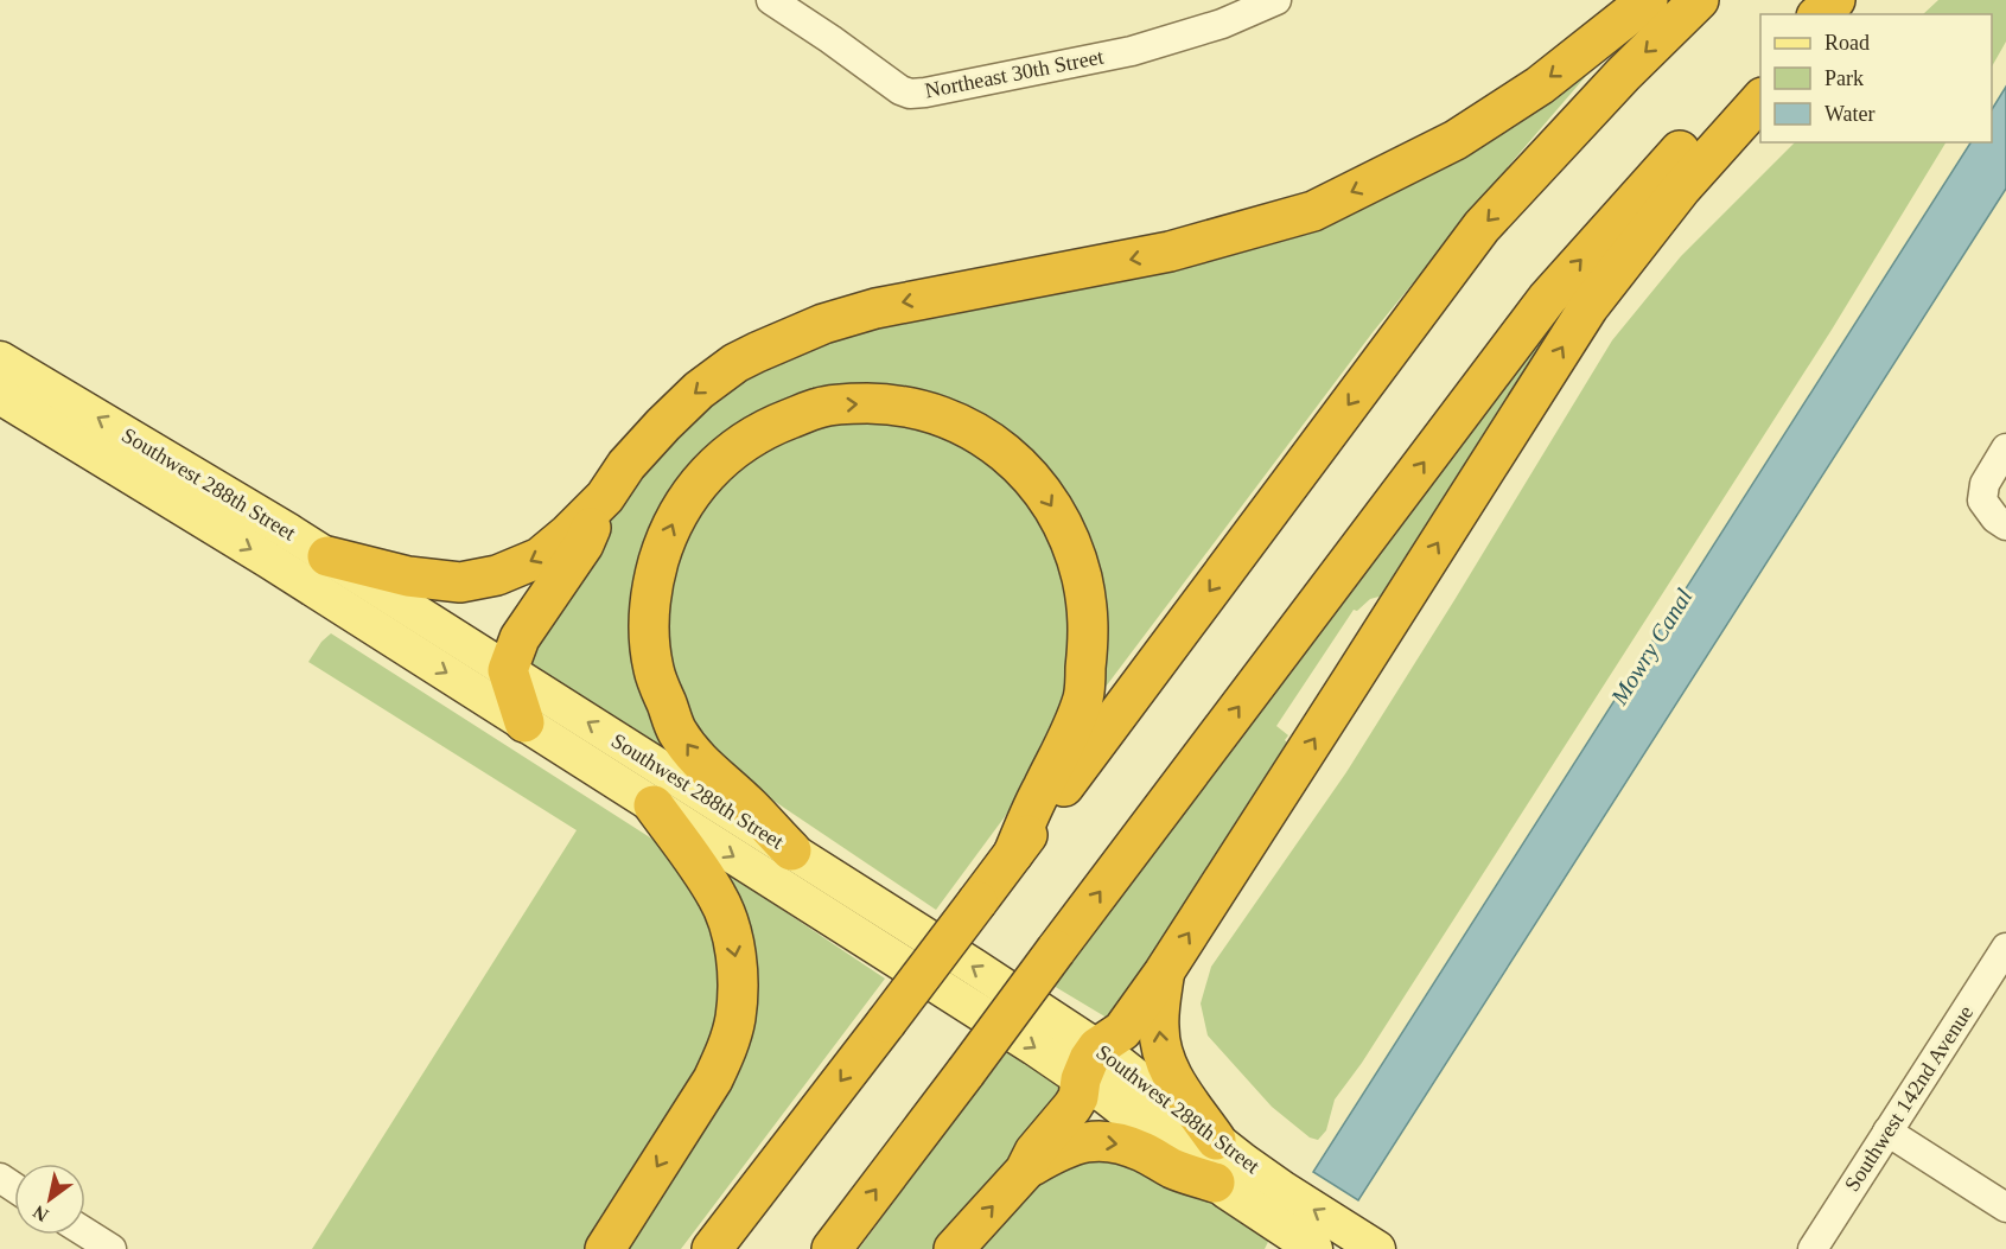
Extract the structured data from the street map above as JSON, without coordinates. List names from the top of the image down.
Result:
{
  "streets": {
    "main road": ["Southwest 288th Street"],
    "street": ["Northeast 30th Street", "Southwest 142nd Avenue"]
  },
  "water": ["Mowry Canal"],
  "legend": ["Road", "Park", "Water"],
  "north": "bottom left"
}
